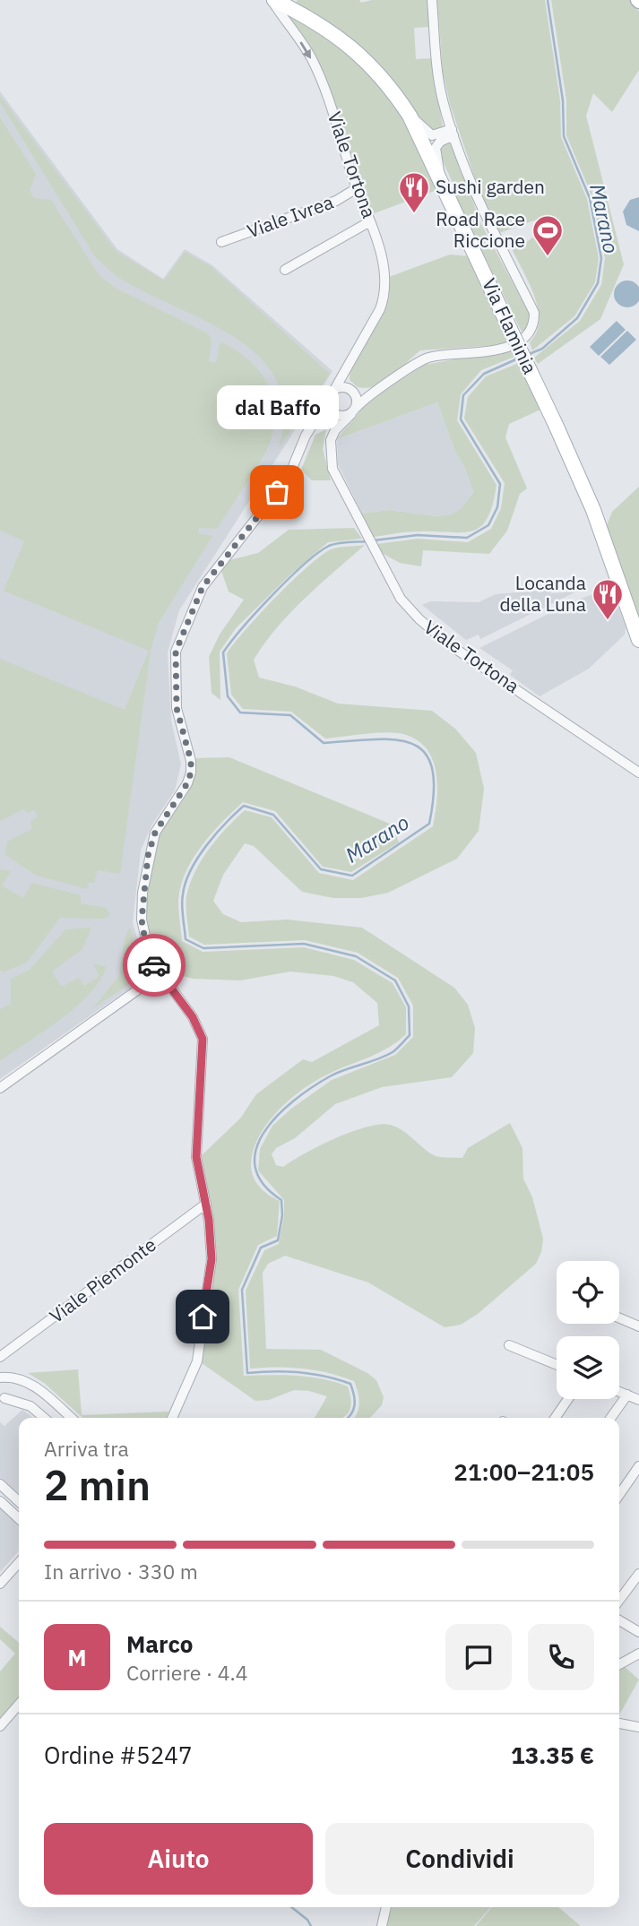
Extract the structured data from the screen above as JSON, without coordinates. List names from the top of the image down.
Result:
{
  "streets": {
    "main road": ["Via Flaminia"],
    "street": ["Viale Tortona", "Viale Ivrea", "Viale Piemonte"]
  },
  "crossings": [
    ["Viale Tortona", "Viale Ivrea"],
    ["Viale Tortona", "Via Flaminia"]
  ],
  "water": ["Marano"],
  "places": {
    "restaurant": ["Sushi garden", "Locanda della Luna"],
    "sports": ["Road Race Riccione"],
    "other": ["dal Baffo"]
  },
  "page": {
    "bubble": "dal Baffo",
    "heading": ["2 min", "Arriva tra", "21:00–21:05"],
    "panel": [
      "Marco",
      "Corriere · 4.4",
      "Ordine #5247",
      "13.35 €"
    ],
    "bar": "In arrivo · 330 m",
    "round": "M",
    "buttons": ["Aiuto", "Condividi"]
  }
}
